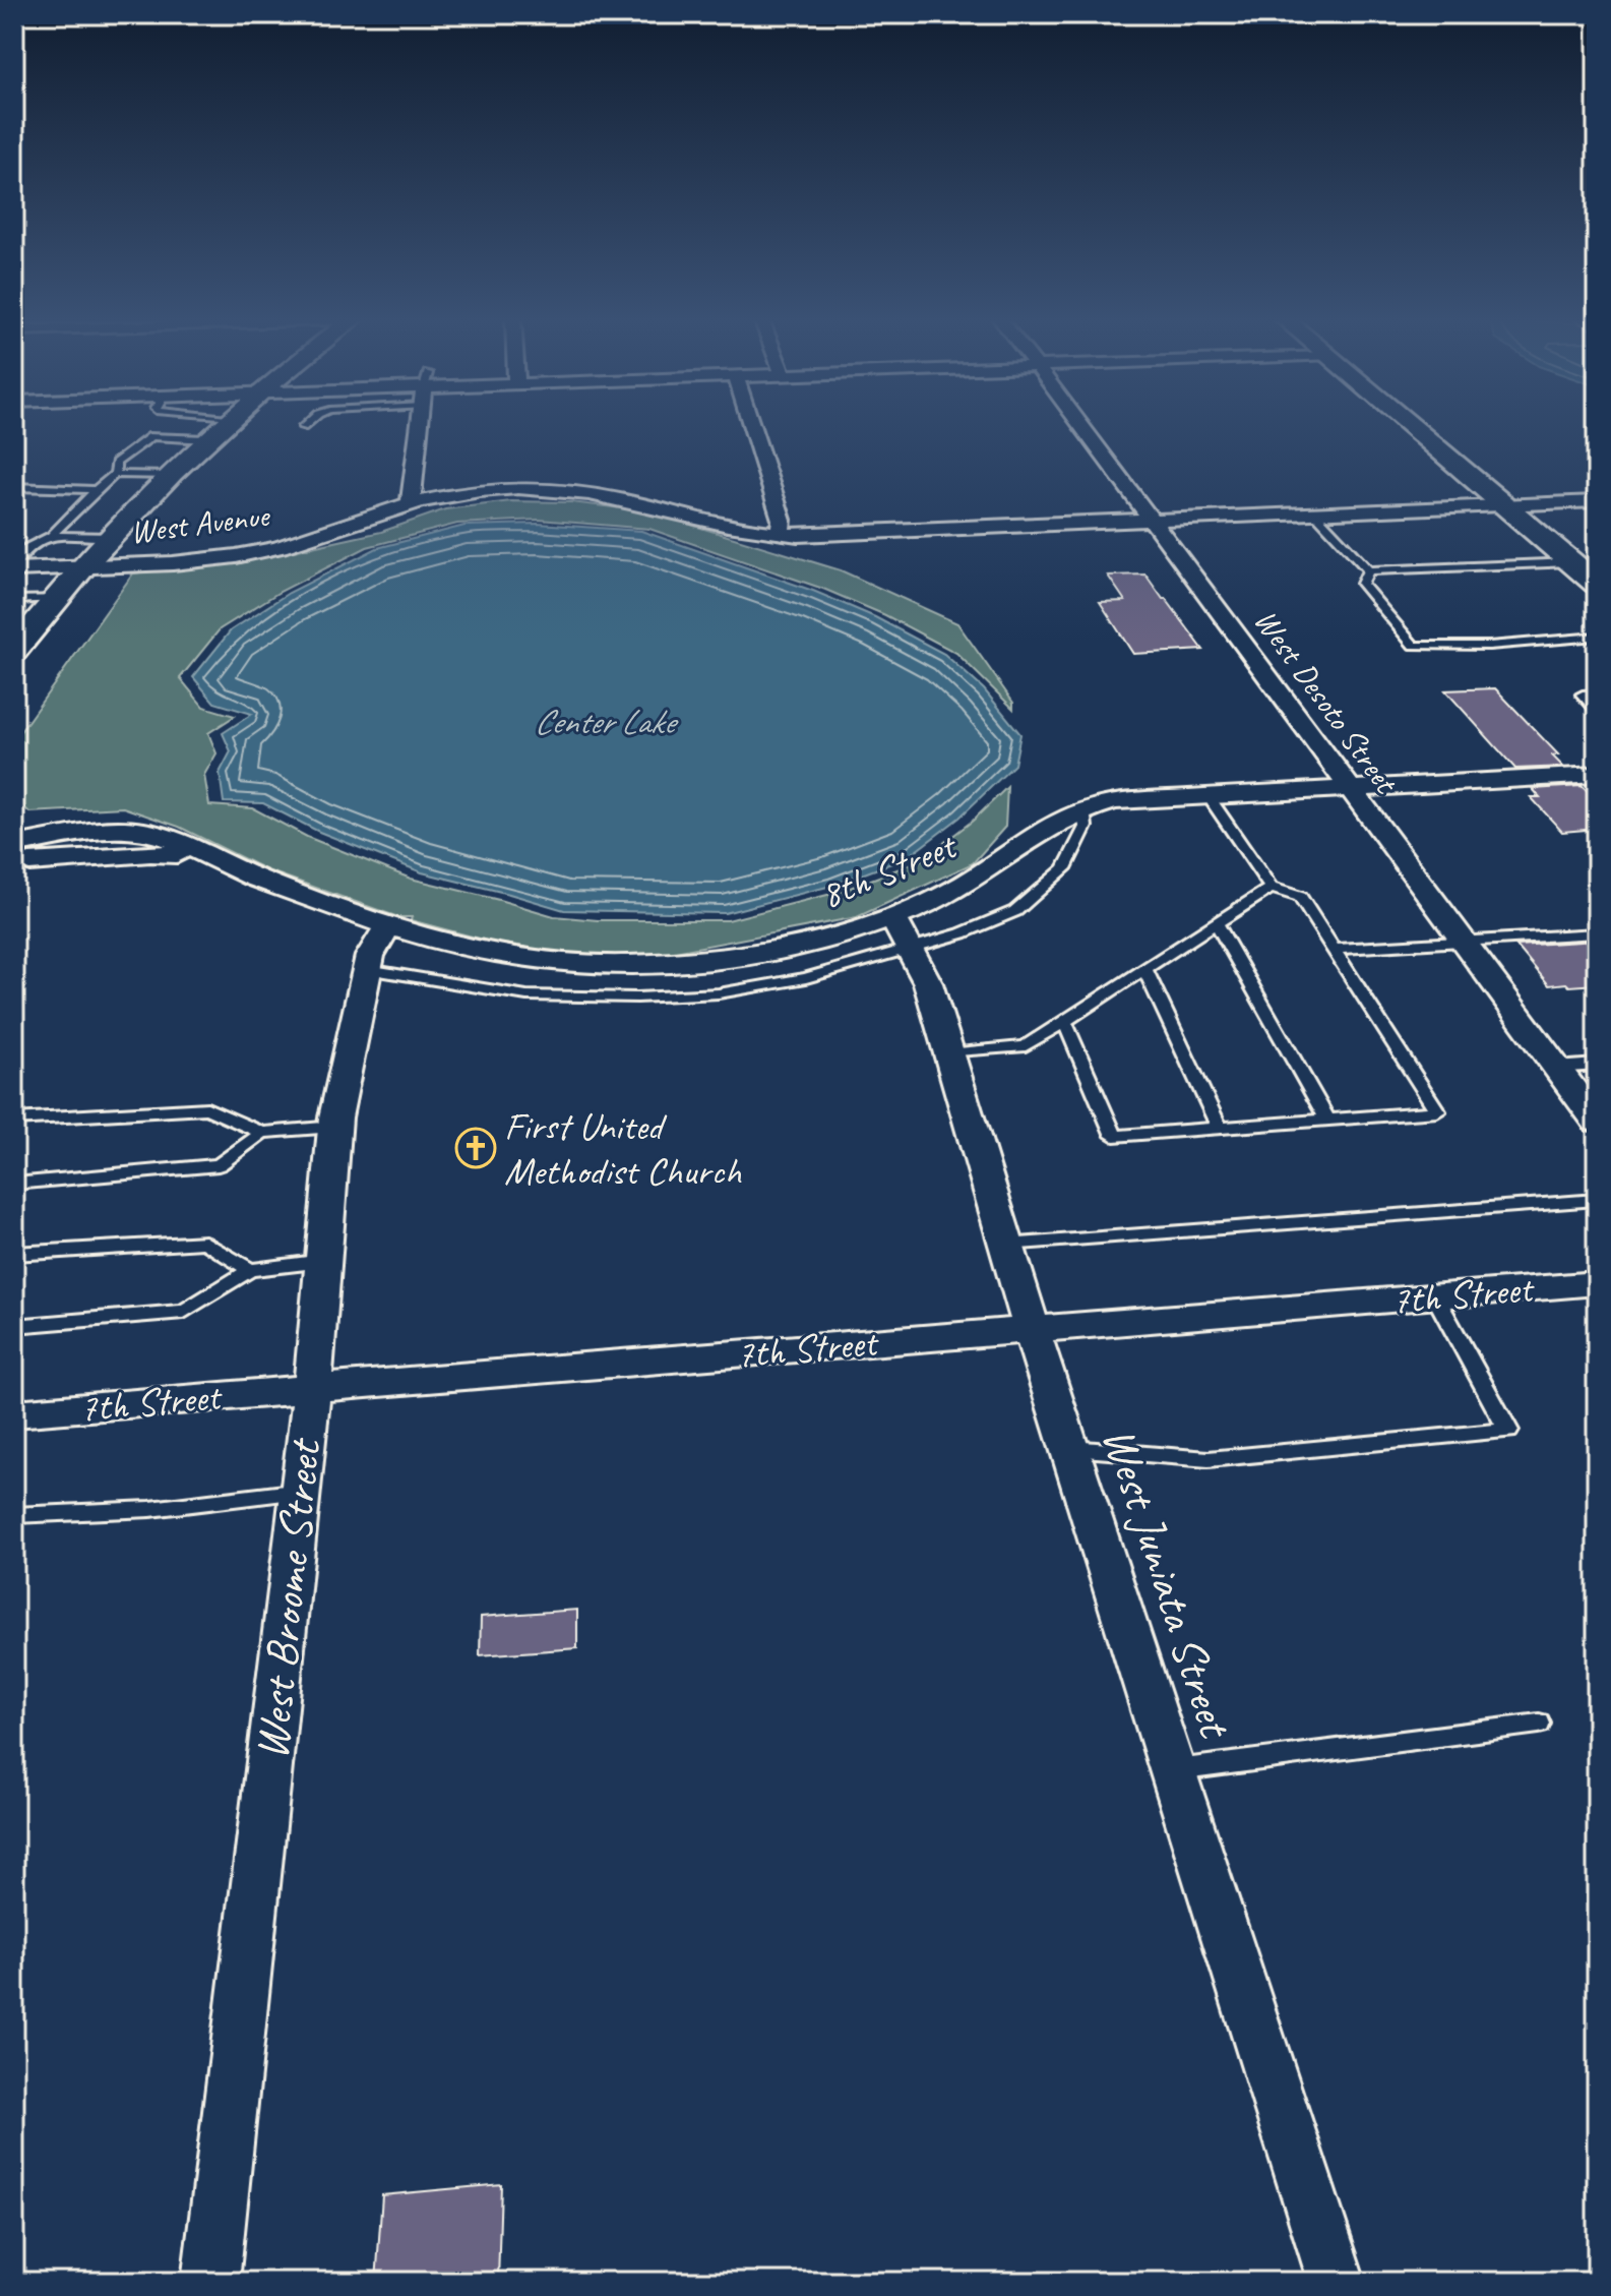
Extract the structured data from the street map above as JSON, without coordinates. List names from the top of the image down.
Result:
{
  "streets": {
    "street": [
      "West Avenue",
      "West Desoto Street",
      "8th Street",
      "7th Street",
      "West Juniata Street",
      "West Broome Street"
    ]
  },
  "crossings": [
    ["West Avenue", "West Desoto Street"],
    ["West Desoto Street", "8th Street"],
    ["8th Street", "West Juniata Street"],
    ["8th Street", "West Broome Street"],
    ["7th Street", "West Juniata Street"],
    ["7th Street", "West Broome Street"]
  ],
  "water": ["Center Lake"],
  "places": {
    "church": ["First United Methodist Church"]
  }
}
